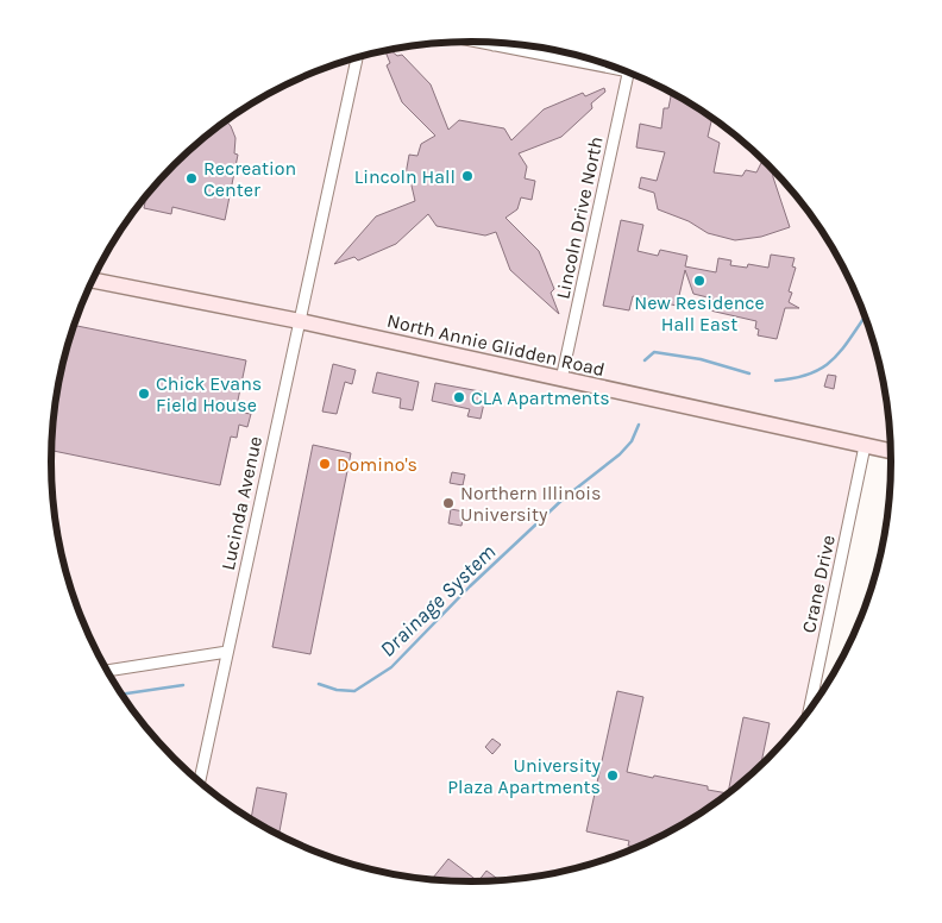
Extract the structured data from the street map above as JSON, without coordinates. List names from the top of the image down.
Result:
{
  "streets": {
    "main road": ["North Annie Glidden Road"],
    "street": ["Lincoln Drive North", "Lucinda Avenue", "Crane Drive"]
  },
  "crossings": [
    ["Lincoln Drive North", "North Annie Glidden Road"],
    ["North Annie Glidden Road", "Lucinda Avenue"],
    ["North Annie Glidden Road", "Crane Drive"]
  ],
  "water": ["Drainage System"],
  "places": [
    "Lincoln Hall",
    "Recreation Center",
    "New Residence Hall East",
    "Chick Evans Field House",
    "CLA Apartments",
    "Domino's",
    "Northern Illinois University",
    "University Plaza Apartments"
  ]
}
